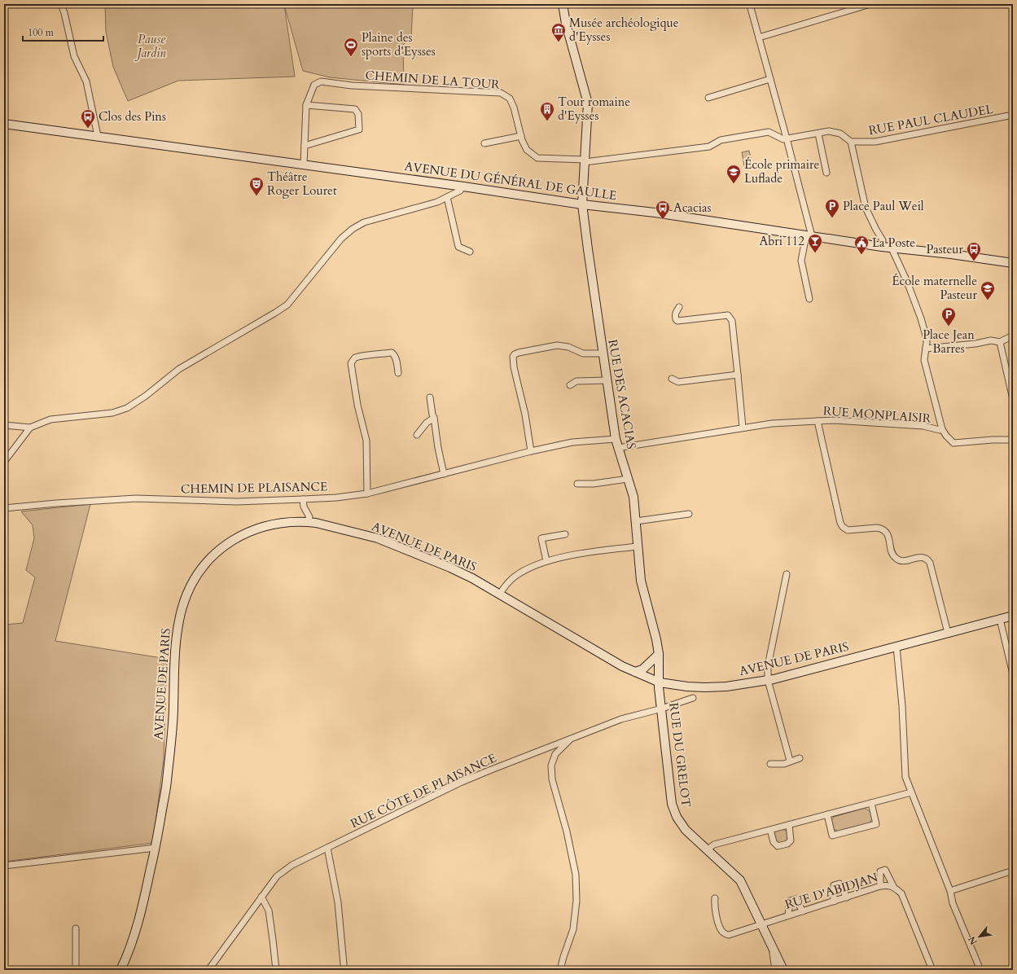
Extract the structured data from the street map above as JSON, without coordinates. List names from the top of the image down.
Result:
{
  "streets": {
    "main road": [
      "AVENUE DU GÉNÉRAL DE GAULLE",
      "RUE DES ACACIAS",
      "AVENUE DE PARIS",
      "RUE DU GRELOT"
    ],
    "street": [
      "CHEMIN DE LA TOUR",
      "RUE PAUL CLAUDEL",
      "RUE MONPLAISIR",
      "CHEMIN DE PLAISANCE",
      "RUE CÔTE DE PLAISANCE",
      "RUE D'ABIDJAN"
    ]
  },
  "crossings": [
    ["CHEMIN DE LA TOUR", "RUE DES ACACIAS"],
    ["AVENUE DU GÉNÉRAL DE GAULLE", "RUE DES ACACIAS"],
    ["RUE DES ACACIAS", "RUE MONPLAISIR"],
    ["RUE DES ACACIAS", "CHEMIN DE PLAISANCE"],
    ["RUE DES ACACIAS", "AVENUE DE PARIS"],
    ["RUE DES ACACIAS", "RUE DU GRELOT"],
    ["AVENUE DE PARIS", "RUE DU GRELOT"],
    ["RUE DU GRELOT", "RUE CÔTE DE PLAISANCE"],
    ["RUE DU GRELOT", "RUE D'ABIDJAN"]
  ],
  "parks": ["Pause Jardin"],
  "places": {
    "museum": ["Musée archéologique d'Eysses"],
    "sports": ["Plaine des sports d'Eysses"],
    "building": ["Tour romaine d'Eysses"],
    "bus stop": ["Clos des Pins", "Acacias", "Pasteur"],
    "school or university": ["École primaire Luflade", "École maternelle Pasteur"],
    "theatre": ["Théâtre Roger Louret"],
    "parking": ["Place Paul Weil", "Place Jean Barres"],
    "bar": ["Abri 112"],
    "public building": ["La Poste"]
  },
  "scale_bar": "100 m",
  "north": "bottom left"
}
